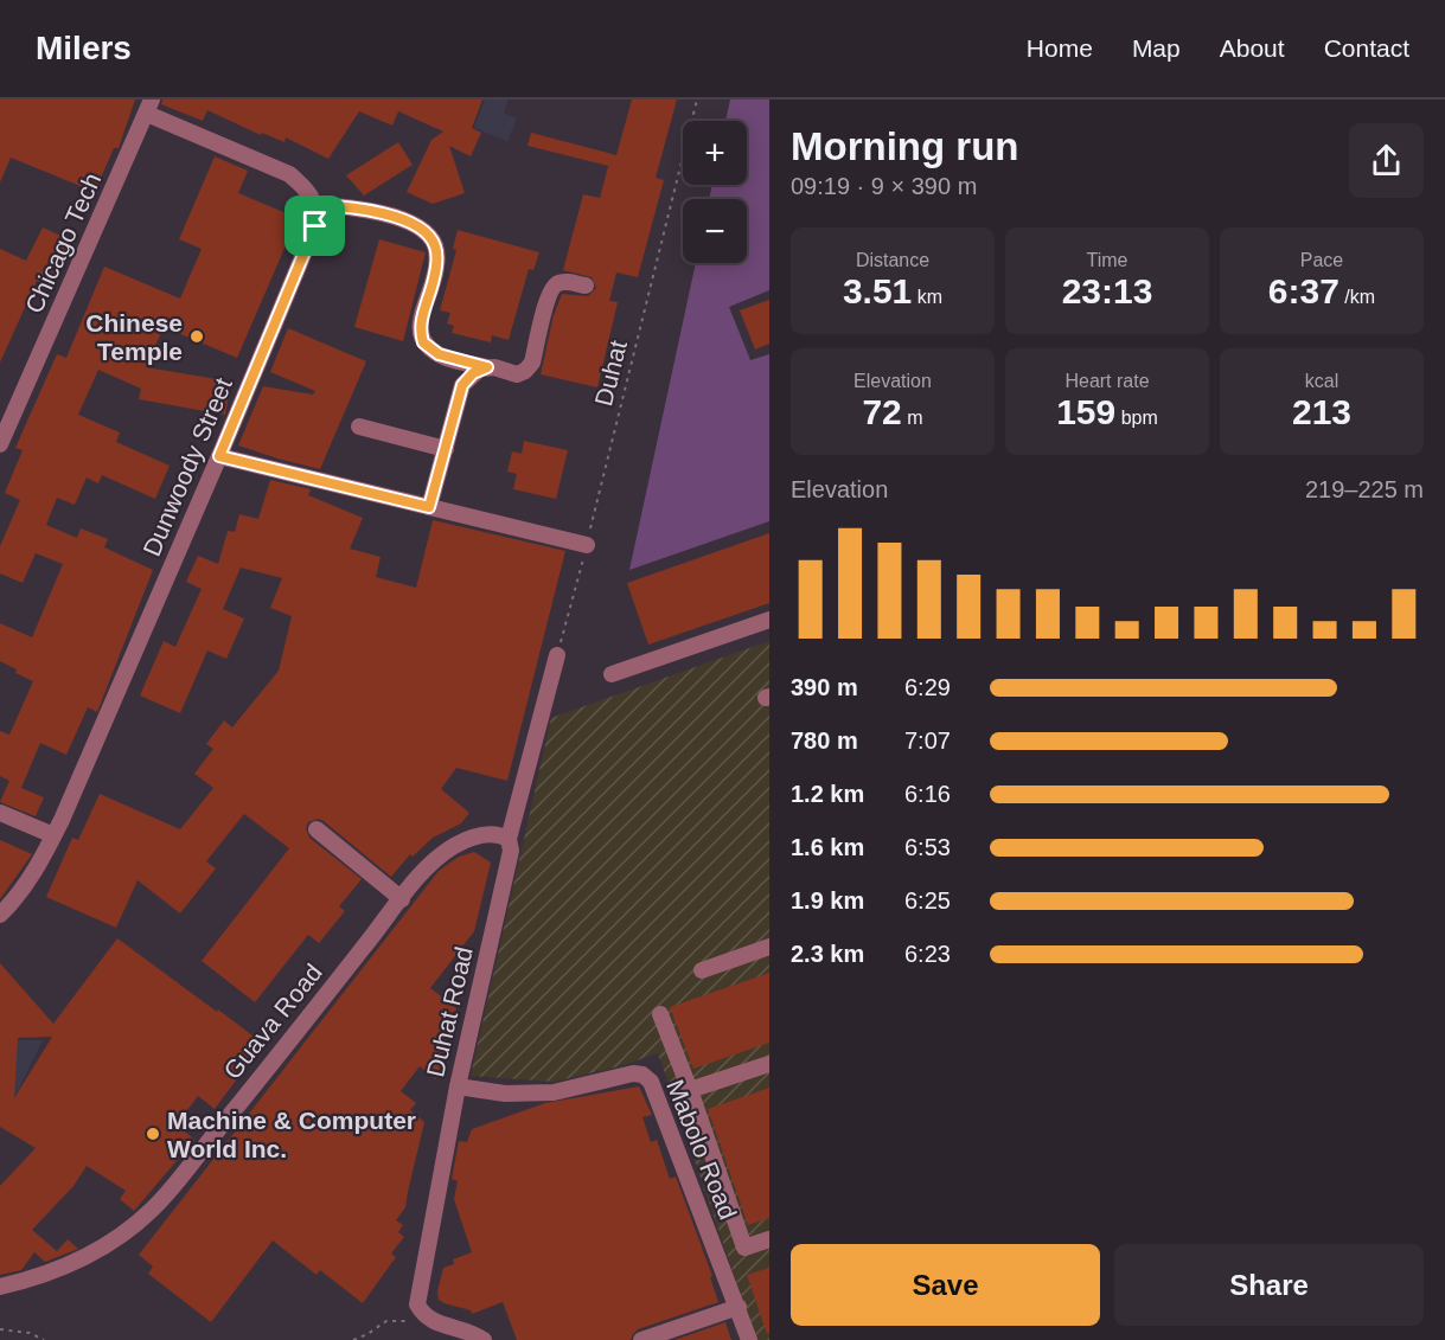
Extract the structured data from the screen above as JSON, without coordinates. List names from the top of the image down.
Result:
{
  "streets": {
    "street": [
      "Chicago Tech",
      "Dunwoody Street",
      "Duhat Road",
      "Guava Road",
      "Mabolo Road"
    ],
    "path": ["Duhat"]
  },
  "crossings": [
    ["Duhat", "Duhat Road"],
    ["Duhat Road", "Guava Road"],
    ["Duhat Road", "Mabolo Road"]
  ],
  "places": ["Chinese Temple", "Machine & Computer World Inc."],
  "page": {
    "header": "Milers",
    "nav": [
      "Home",
      "Map",
      "About",
      "Contact"
    ],
    "heading": ["Morning run", "09:19 · 9 × 390 m"],
    "map_buttons": ["+", "−"],
    "stats": [
      ["Distance", "3.51 km"],
      ["Time", "23:13"],
      ["Pace", "6:37 /km"],
      ["Elevation", "72 m"],
      ["Heart rate", "159 bpm"],
      ["kcal", "213"]
    ],
    "chart": ["Elevation", "219–225 m"],
    "list": [
      {
        "name": "390 m",
        "note": "6:29"
      },
      {
        "name": "780 m",
        "note": "7:07"
      },
      {
        "name": "1.2 km",
        "note": "6:16"
      },
      {
        "name": "1.6 km",
        "note": "6:53"
      },
      {
        "name": "1.9 km",
        "note": "6:25"
      },
      {
        "name": "2.3 km",
        "note": "6:23"
      }
    ],
    "buttons": ["Save", "Share"]
  }
}
